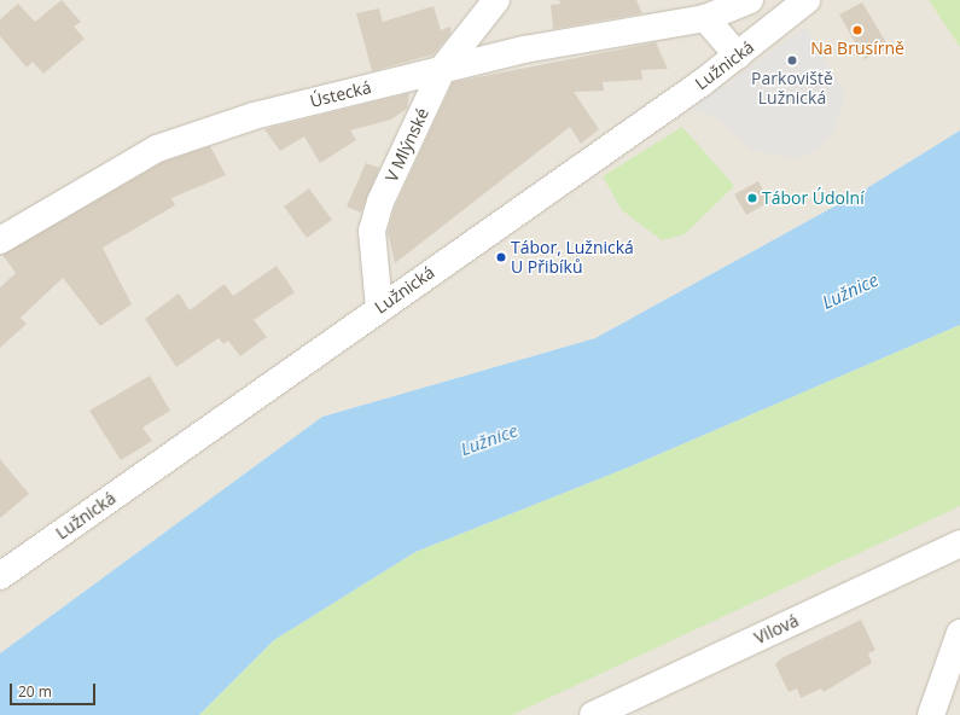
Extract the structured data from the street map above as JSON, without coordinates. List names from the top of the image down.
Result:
{
  "streets": {
    "street": [
      "Lužnická",
      "Ústecká",
      "V Mlýnské",
      "Vilová"
    ]
  },
  "crossings": [
    ["Lužnická", "V Mlýnské"],
    ["Ústecká", "V Mlýnské"]
  ],
  "water": ["Lužnice"],
  "places": [
    "Na Brusírně",
    "Parkoviště Lužnická",
    "Tábor Údolní",
    "Tábor, Lužnická U Přibíků"
  ],
  "scale_bar": "20 m"
}
